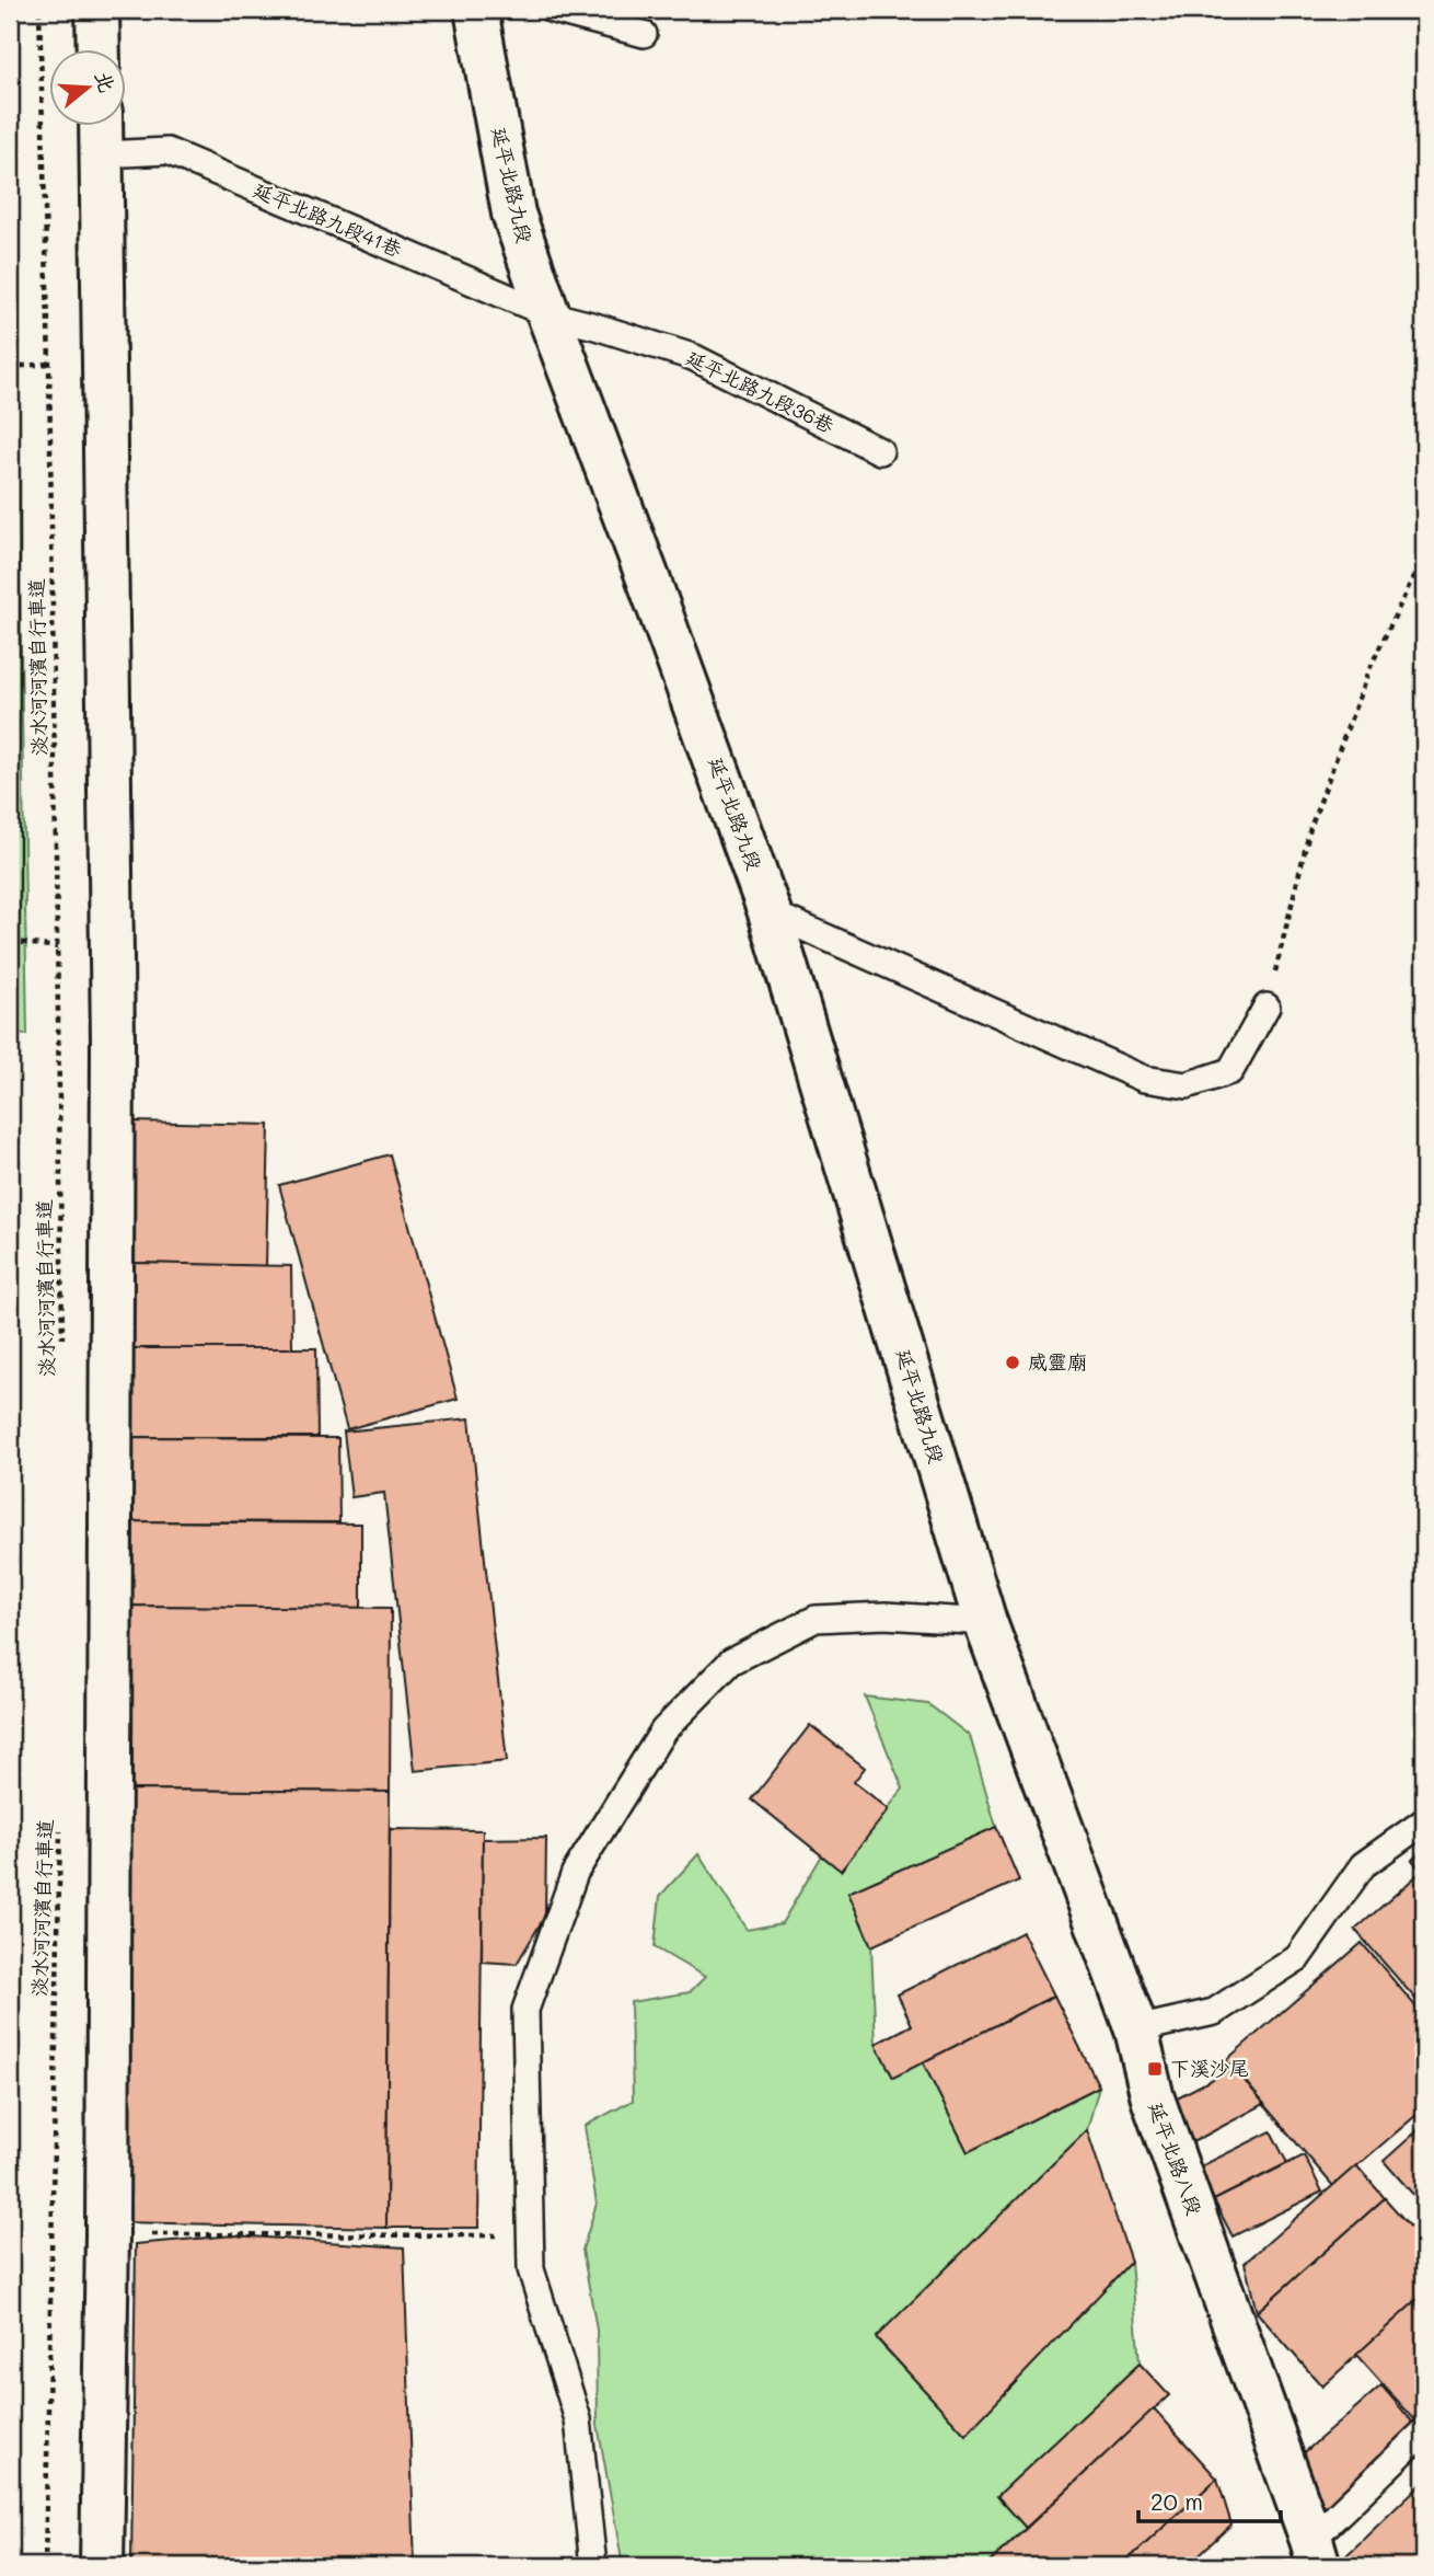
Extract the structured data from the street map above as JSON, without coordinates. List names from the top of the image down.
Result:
{
  "streets": {
    "street": ["延平北路九段", "延平北路八段"],
    "lane": ["延平北路九段41巷", "延平北路九段36巷"],
    "path": ["淡水河河濱自行車道"]
  },
  "crossings": [
    ["延平北路九段", "延平北路九段41巷"],
    ["延平北路九段", "延平北路九段36巷"],
    ["延平北路九段", "延平北路八段"],
    ["延平北路九段41巷", "延平北路九段36巷"]
  ],
  "places": {
    "other": ["威靈廟"],
    "transit": ["下溪沙尾"]
  },
  "scale_bar": "20 m",
  "north": "right"
}
